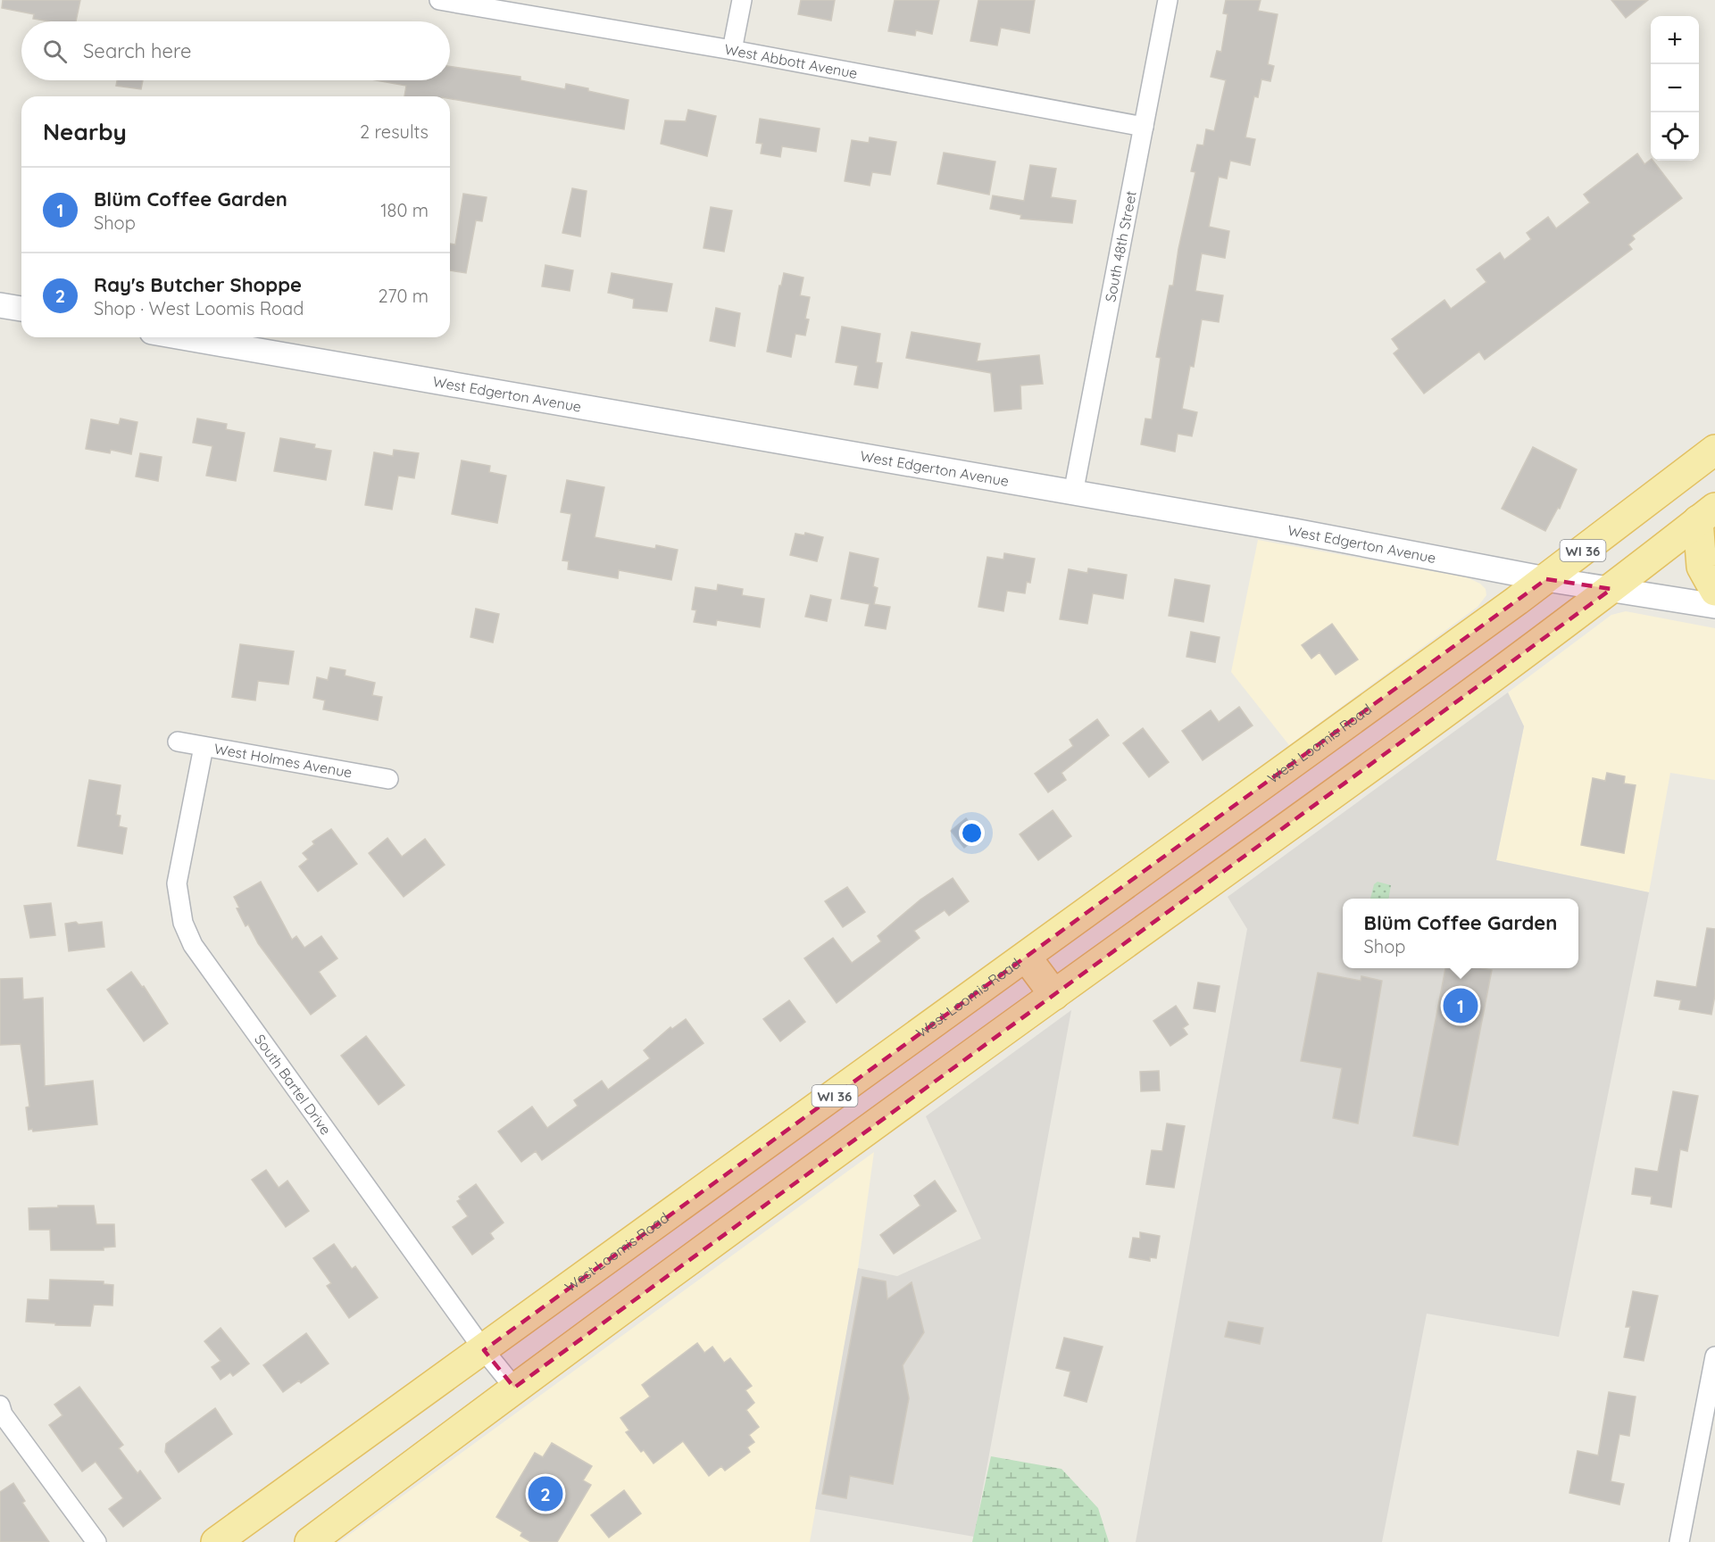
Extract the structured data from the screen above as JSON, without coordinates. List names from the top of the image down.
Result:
{
  "streets": {
    "main road": ["WI 36", "West Loomis Road"],
    "street": [
      "West Abbott Avenue",
      "South 48th Street",
      "West Edgerton Avenue",
      "West Holmes Avenue",
      "South Bartel Drive"
    ]
  },
  "crossings": [
    ["West Abbott Avenue", "South 48th Street"],
    ["South 48th Street", "West Edgerton Avenue"],
    ["West Edgerton Avenue", "West Loomis Road"],
    ["West Loomis Road", "South Bartel Drive"],
    ["West Holmes Avenue", "South Bartel Drive"]
  ],
  "page": {
    "map_buttons": ["+", "−"],
    "search": "Search here",
    "heading": ["Nearby", "2 results"],
    "list": [
      {
        "mark": "1",
        "name": "Blüm Coffee Garden",
        "note": "Shop",
        "value": "180 m"
      },
      {
        "mark": "2",
        "name": "Ray's Butcher Shoppe",
        "note": "Shop · West Loomis Road",
        "value": "270 m"
      }
    ],
    "popup": ["Blüm Coffee Garden", "Shop"],
    "pins": ["1", "2"]
  }
}
